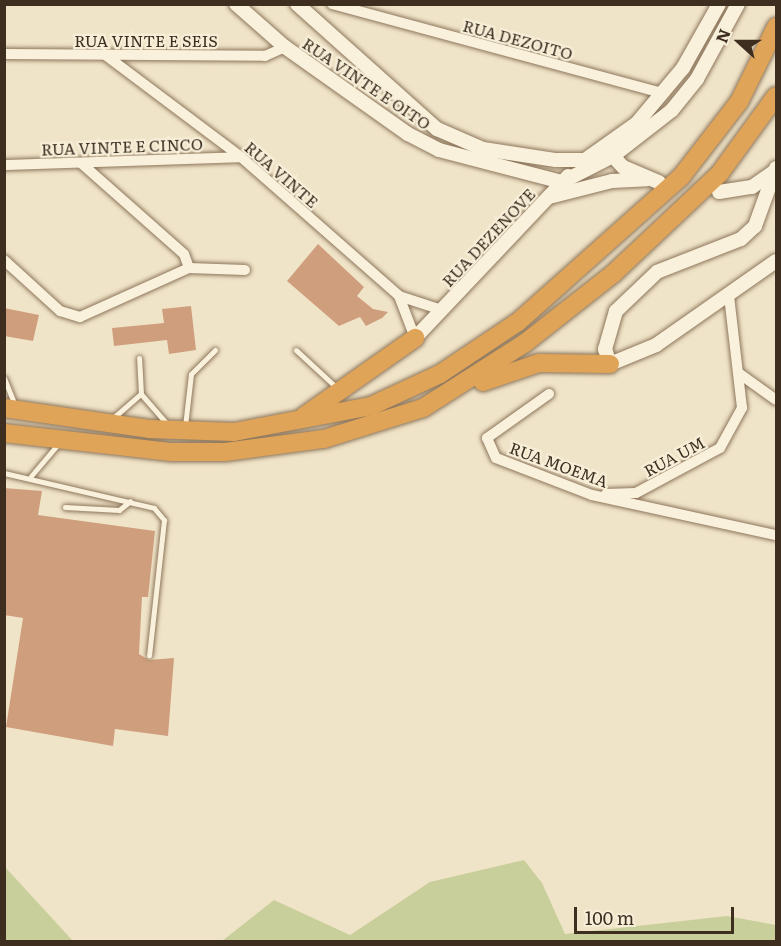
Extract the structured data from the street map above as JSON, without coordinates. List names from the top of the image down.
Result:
{
  "streets": {
    "main road": ["RUA VINTE E OITO", "RUA DEZENOVE"],
    "street": [
      "RUA DEZOITO",
      "RUA VINTE E SEIS",
      "RUA VINTE E CINCO",
      "RUA VINTE",
      "RUA UM",
      "RUA MOEMA"
    ]
  },
  "crossings": [
    ["RUA DEZOITO", "RUA DEZENOVE"],
    ["RUA VINTE E SEIS", "RUA VINTE E OITO"],
    ["RUA VINTE E SEIS", "RUA VINTE"],
    ["RUA VINTE E OITO", "RUA DEZENOVE"],
    ["RUA VINTE E CINCO", "RUA VINTE"],
    ["RUA VINTE", "RUA DEZENOVE"],
    ["RUA UM", "RUA MOEMA"]
  ],
  "scale_bar": "100 m",
  "north": "left"
}
